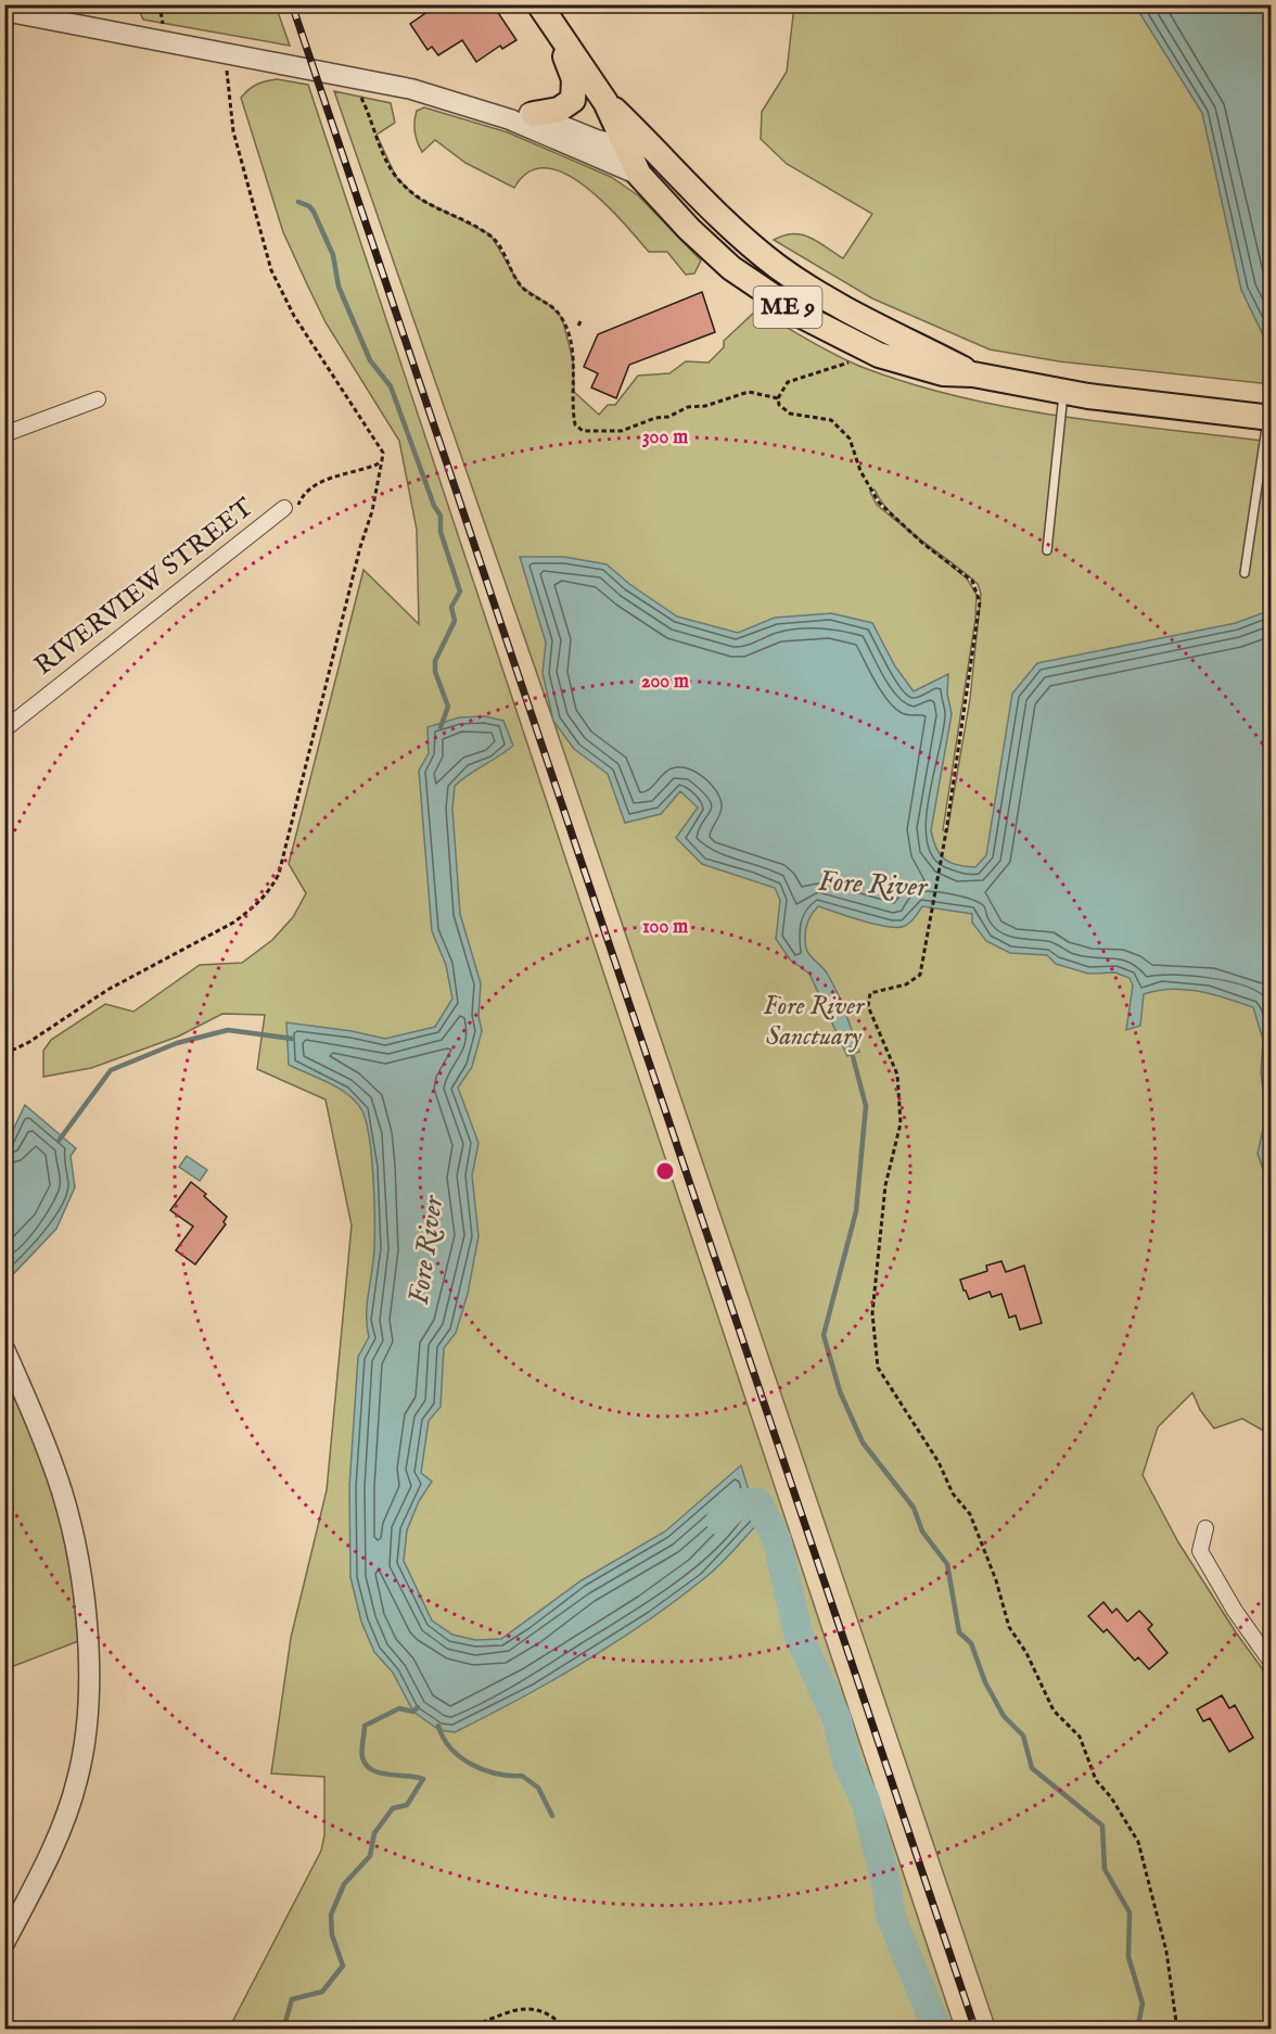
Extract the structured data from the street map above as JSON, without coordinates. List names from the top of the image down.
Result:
{
  "streets": {
    "main road": ["ME 9"],
    "street": ["RIVERVIEW STREET"]
  },
  "water": ["Fore River"],
  "parks": ["Fore River Sanctuary"],
  "rings": ["300 m", "200 m", "100 m"]
}
